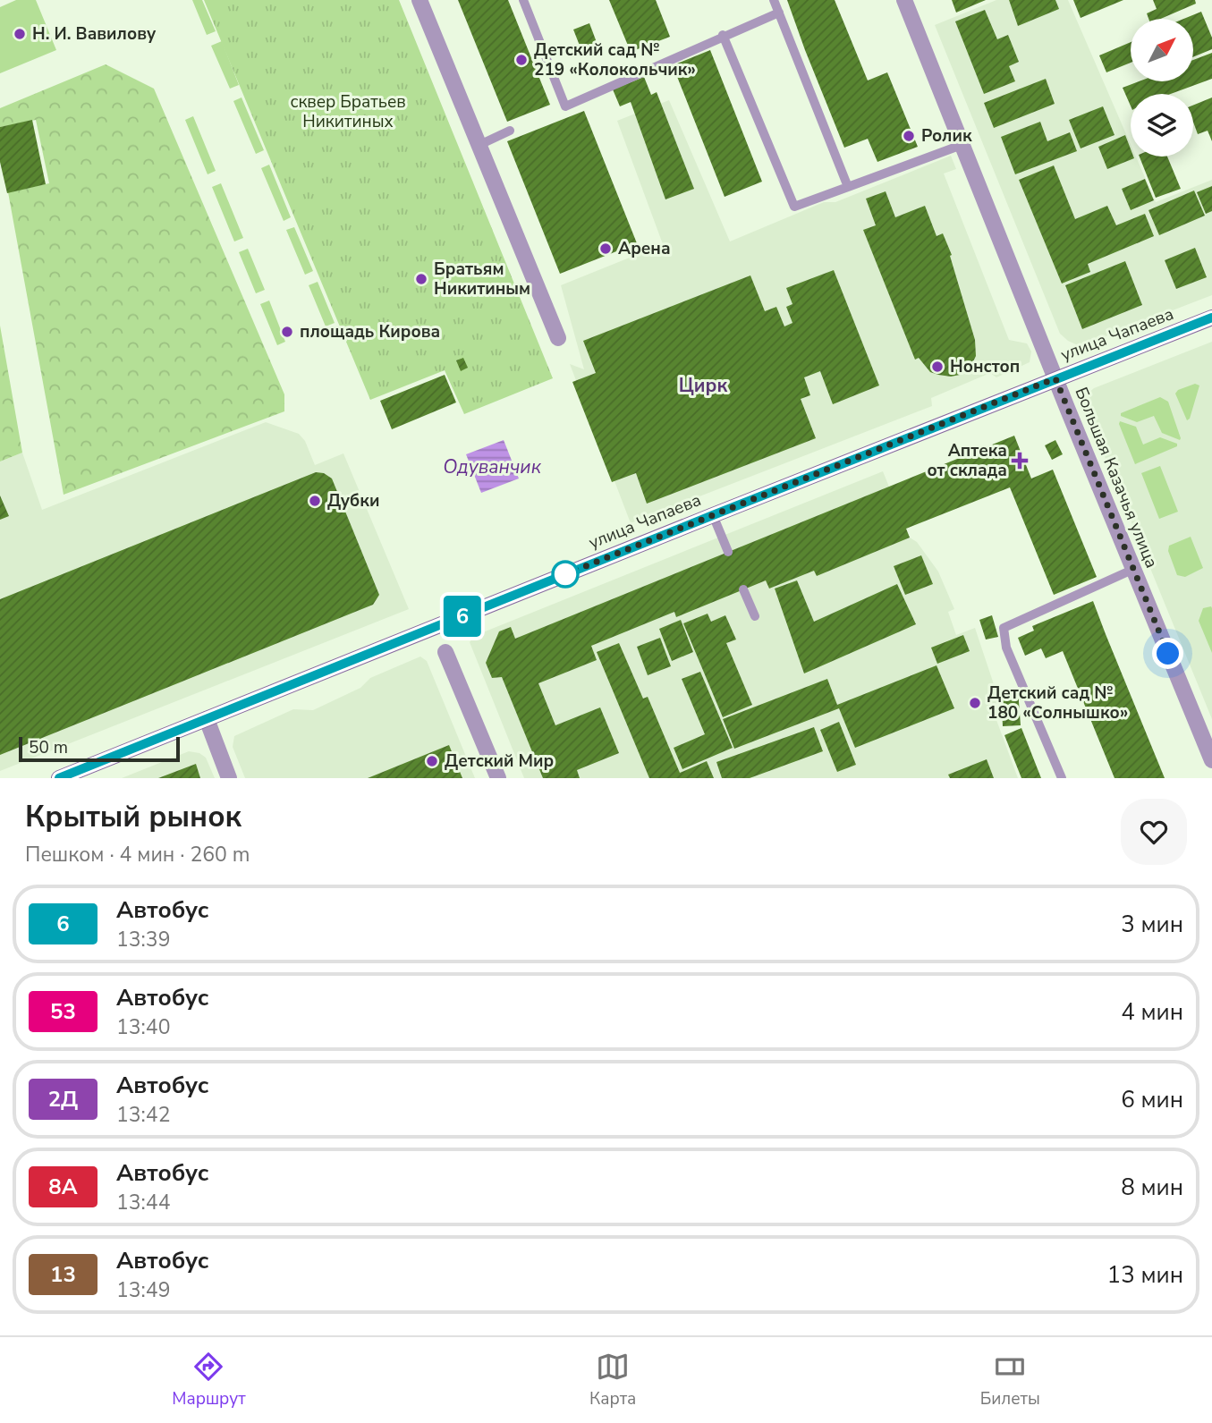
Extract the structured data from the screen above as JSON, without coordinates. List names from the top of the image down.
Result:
{
  "streets": {
    "street": ["улица Чапаева", "Большая Казачья улица"]
  },
  "crossings": [
    ["улица Чапаева", "Большая Казачья улица"]
  ],
  "districts": ["Цирк"],
  "water": ["Одуванчик"],
  "parks": ["сквер Братьев Никитиных"],
  "places": {
    "other": [
      "Н. И. Вавилову",
      "Детский сад № 219 «Колокольчик»",
      "Ролик",
      "Арена",
      "Братьям Никитиным",
      "площадь Кирова",
      "Нонстоп",
      "Дубки",
      "Детский сад № 180 «Солнышко»",
      "Детский Мир"
    ],
    "health": ["Аптека от склада"]
  },
  "lines": ["bus line 6"],
  "scale_bar": "50 m",
  "north": "top right",
  "page": {
    "on_map": "6",
    "scale": "50 m",
    "heading": ["Крытый рынок", "Пешком · 4 мин · 260 m"],
    "list": [
      {
        "mark": "6",
        "name": "Автобус",
        "note": "13:39",
        "value": "3 мин"
      },
      {
        "mark": "53",
        "name": "Автобус",
        "note": "13:40",
        "value": "4 мин"
      },
      {
        "mark": "2Д",
        "name": "Автобус",
        "note": "13:42",
        "value": "6 мин"
      },
      {
        "mark": "8А",
        "name": "Автобус",
        "note": "13:44",
        "value": "8 мин"
      },
      {
        "mark": "13",
        "name": "Автобус",
        "note": "13:49",
        "value": "13 мин"
      }
    ],
    "tabs": ["Маршрут", "Карта", "Билеты"]
  }
}
